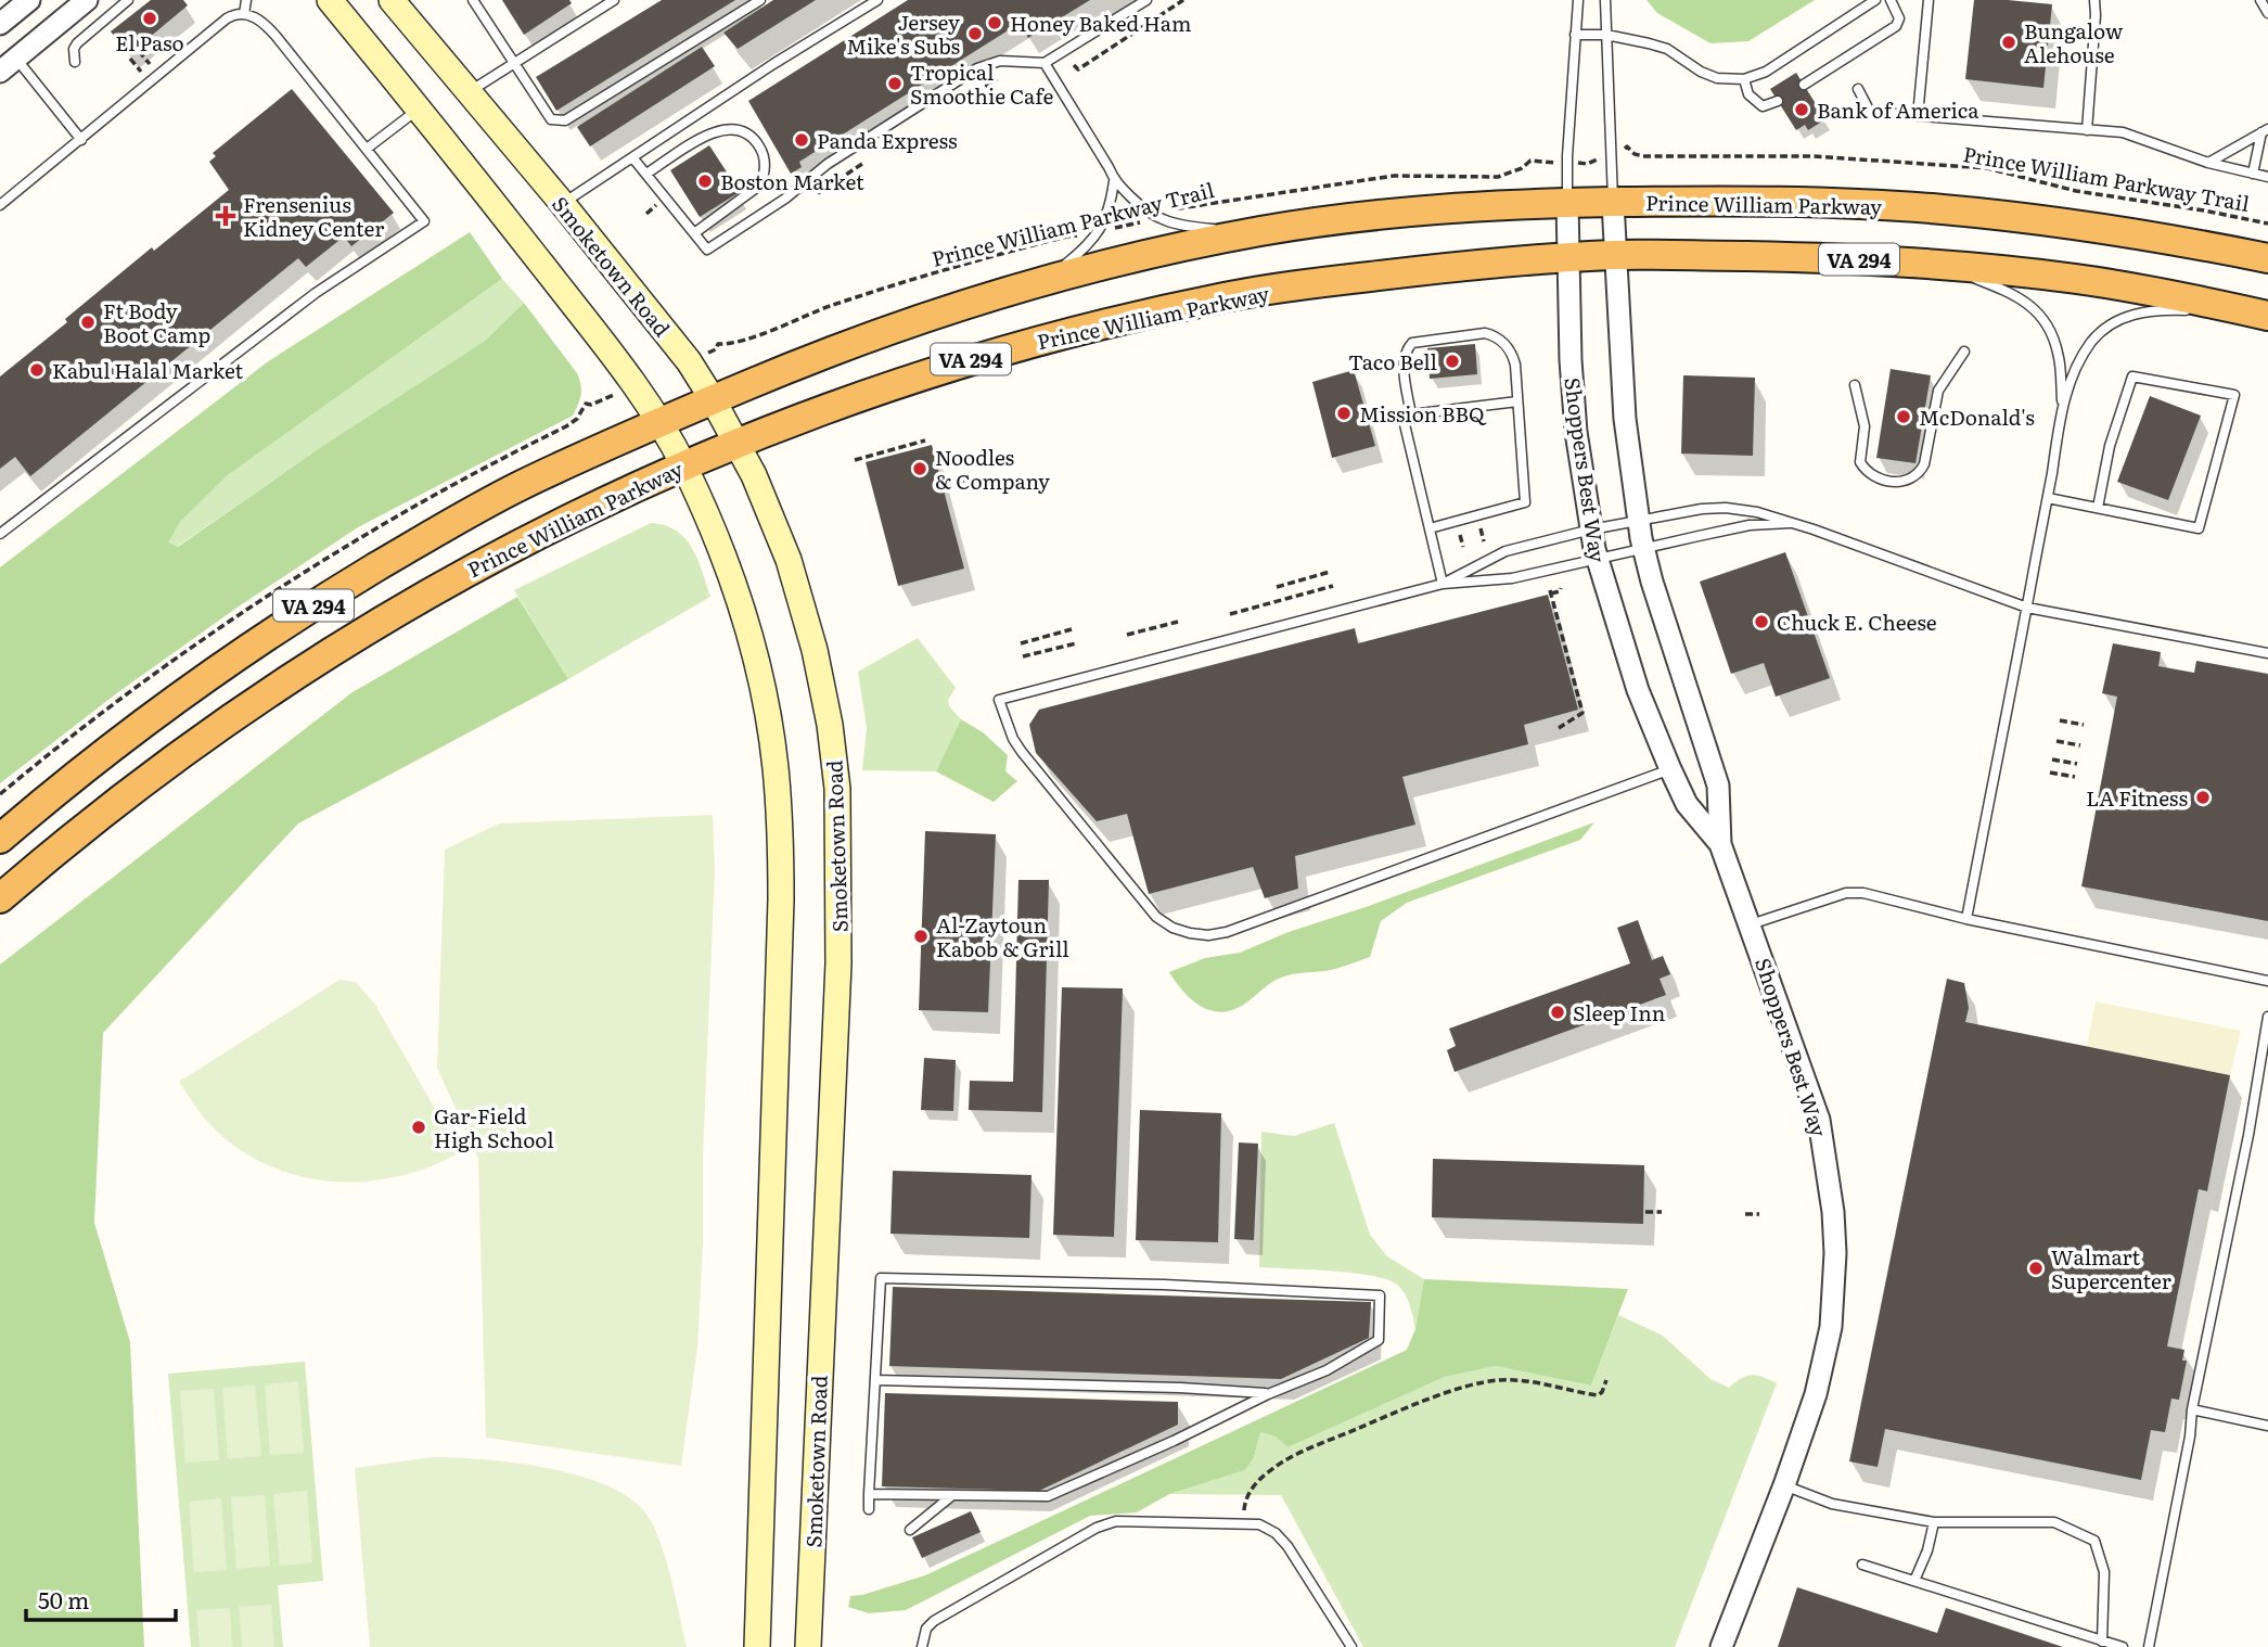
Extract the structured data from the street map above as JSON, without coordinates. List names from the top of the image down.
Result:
{
  "streets": {
    "highway": ["Prince William Parkway", "VA 294"],
    "main road": ["Smoketown Road"],
    "street": ["Shoppers Best Way"],
    "path": ["Prince William Parkway Trail"]
  },
  "crossings": [
    ["Prince William Parkway", "Smoketown Road"],
    ["Prince William Parkway", "Shoppers Best Way"]
  ],
  "places": {
    "other": [
      "El Paso",
      "Honey Baked Ham",
      "Jersey Mike's Subs",
      "Bungalow Alehouse",
      "Tropical Smoothie Cafe",
      "Bank of America",
      "Panda Express",
      "Boston Market",
      "Ft Body Boot Camp",
      "Taco Bell",
      "Kabul Halal Market",
      "Mission BBQ",
      "McDonald's",
      "Noodles & Company",
      "Chuck E. Cheese",
      "LA Fitness",
      "Al-Zaytoun Kabob & Grill",
      "Sleep Inn",
      "Gar-Field High School",
      "Walmart Supercenter"
    ],
    "health": ["Frensenius Kidney Center"]
  },
  "scale_bar": "50 m"
}
